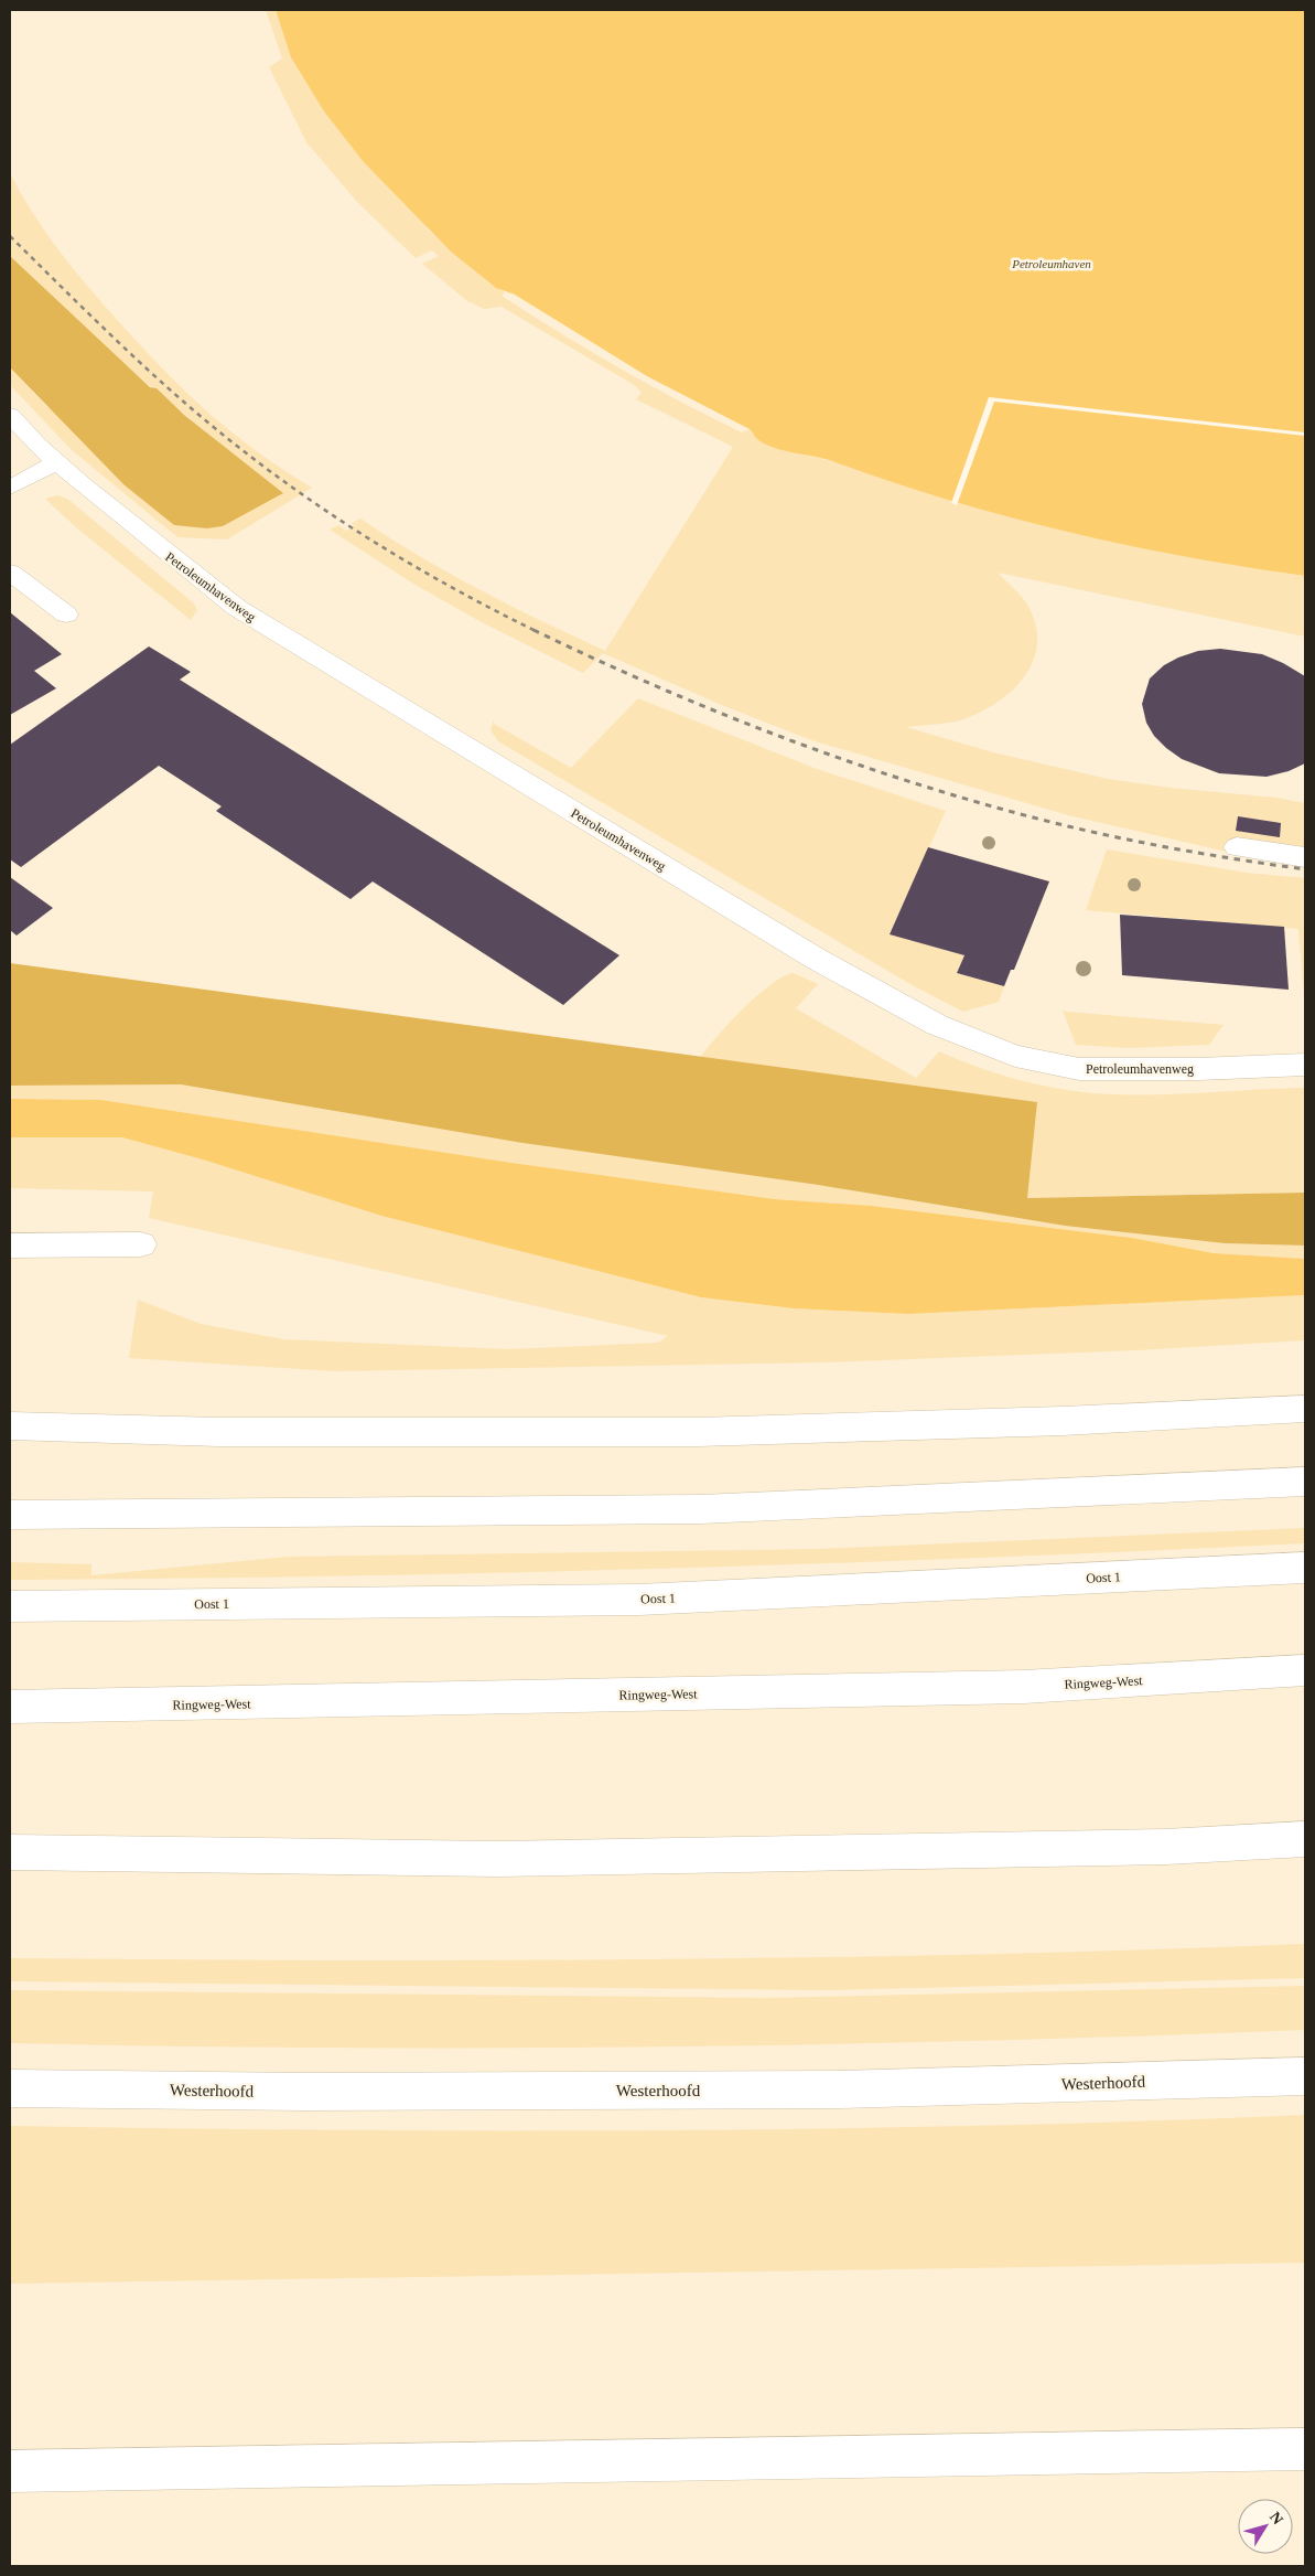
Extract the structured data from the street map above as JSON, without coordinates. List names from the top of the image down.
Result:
{
  "streets": {
    "main road": [
      "Petroleumhavenweg",
      "Oost 1",
      "Ringweg-West",
      "Westerhoofd"
    ]
  },
  "water": ["Petroleumhaven"],
  "north": "top right"
}
